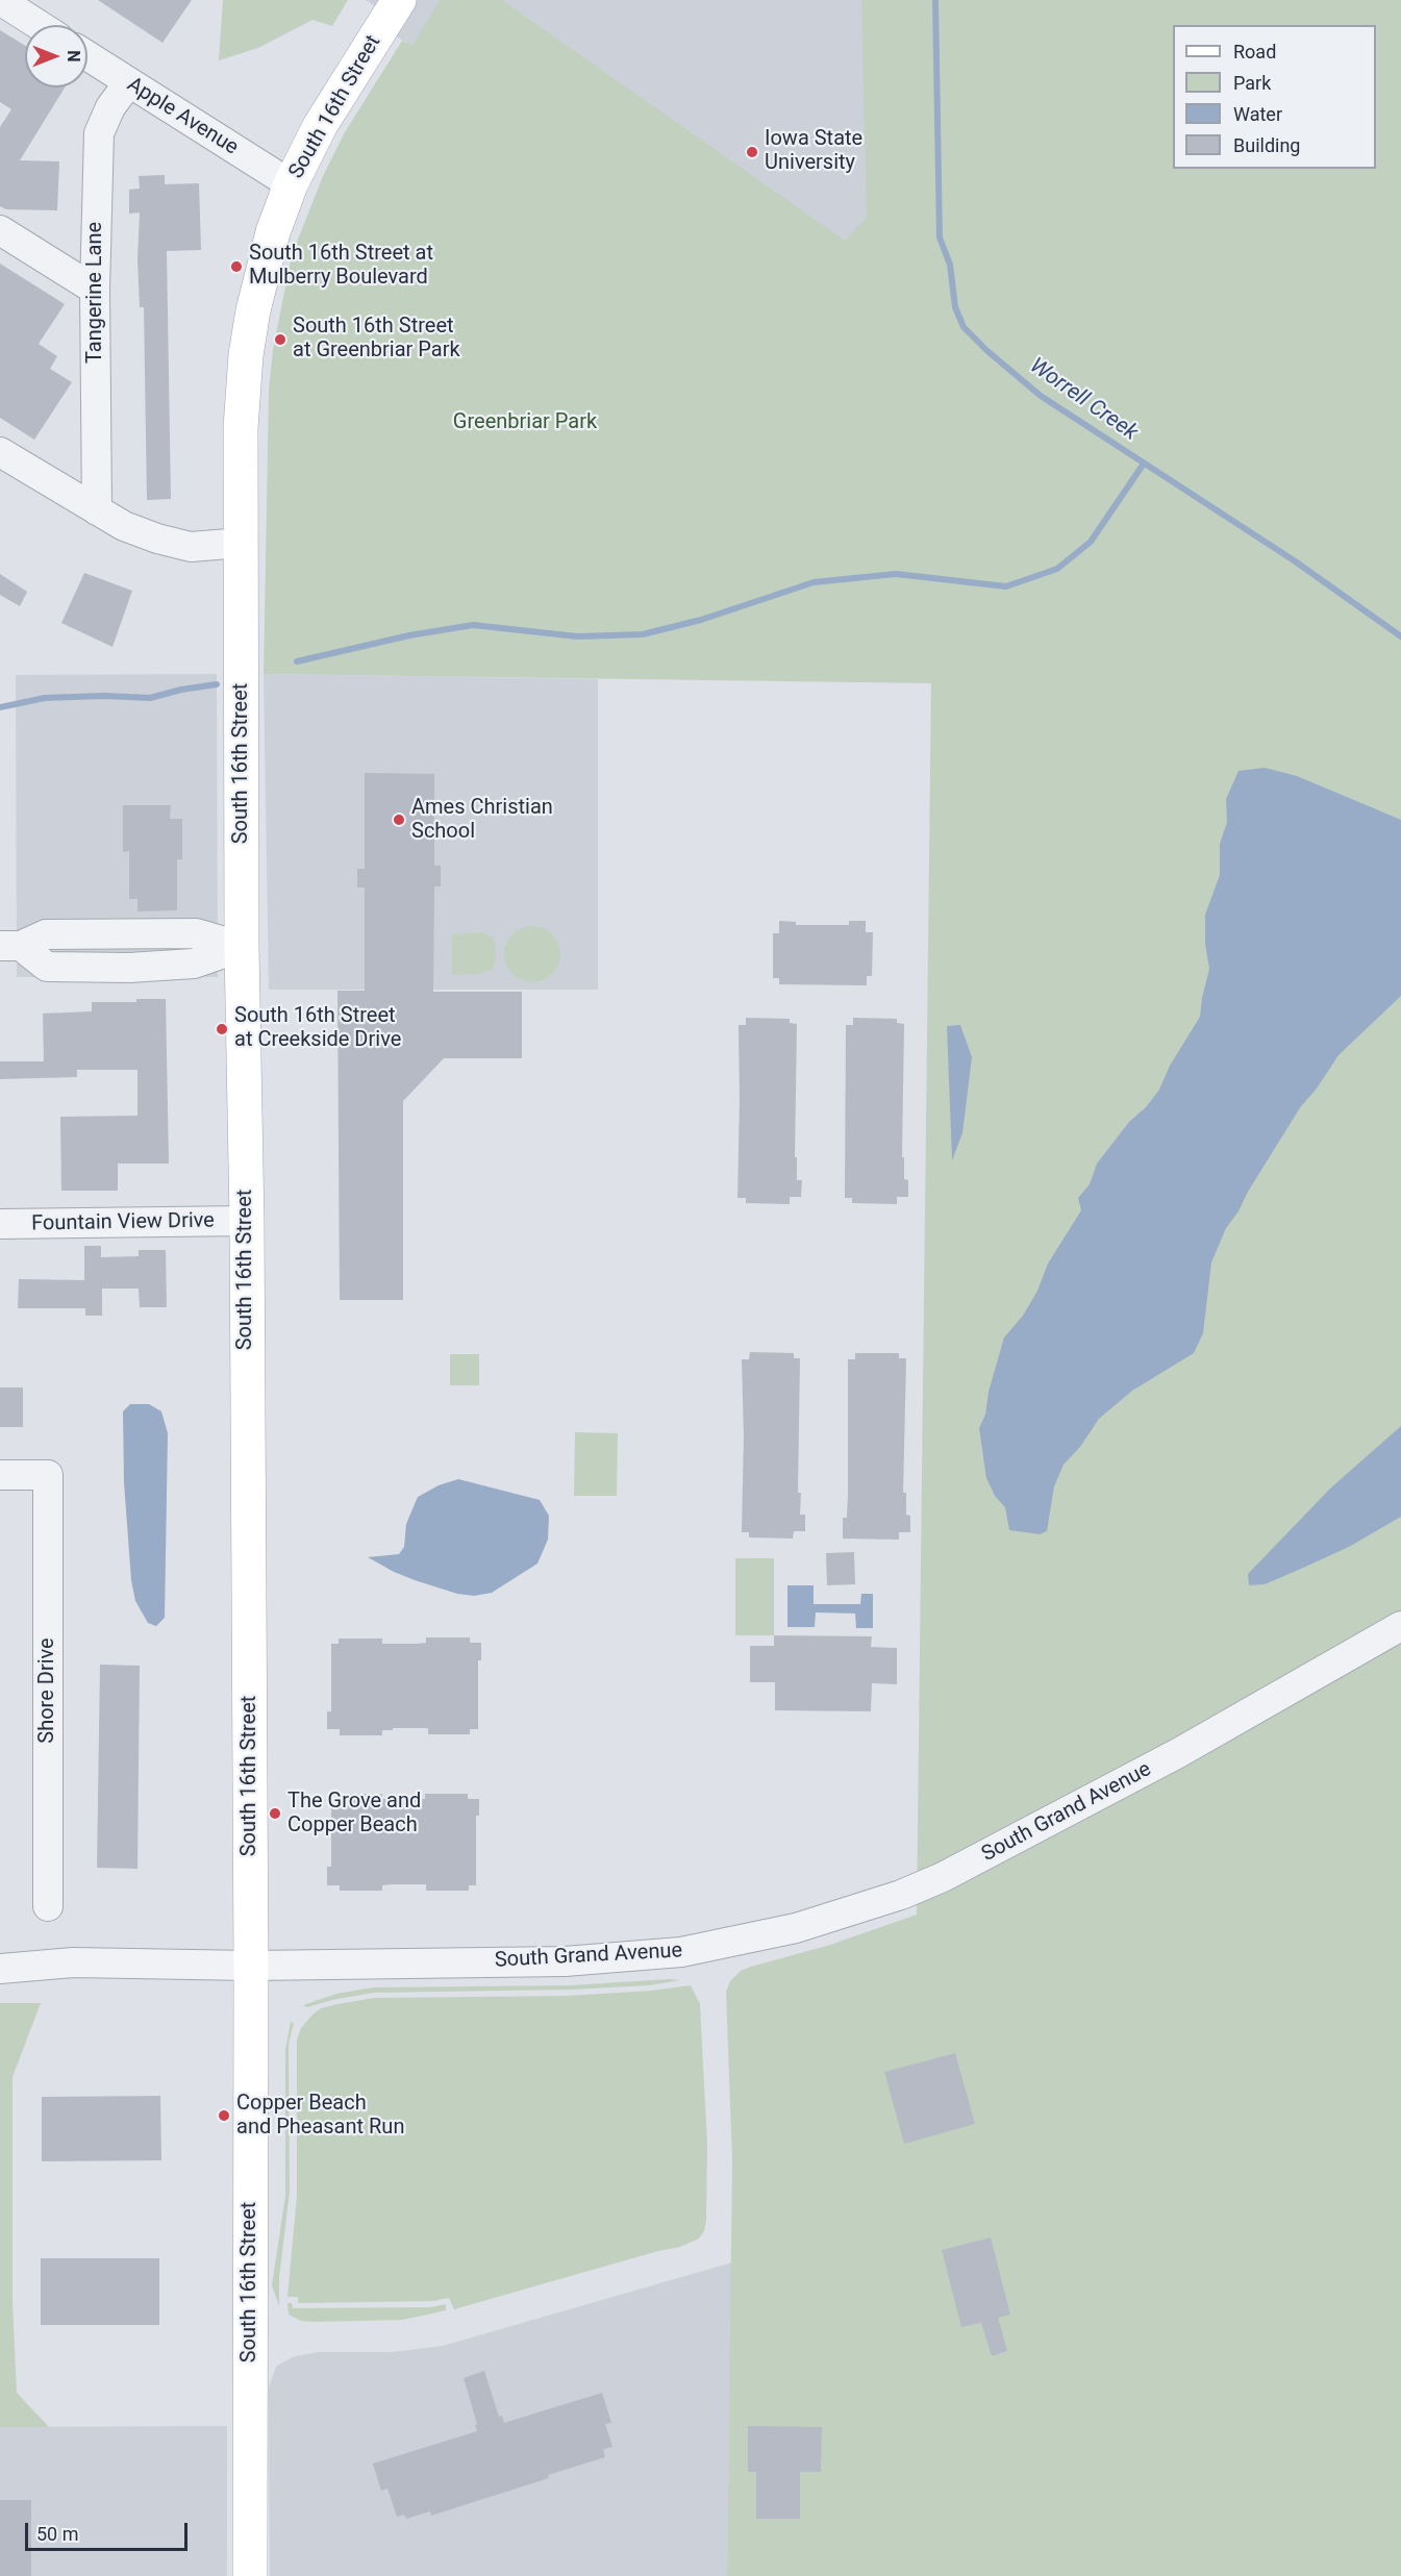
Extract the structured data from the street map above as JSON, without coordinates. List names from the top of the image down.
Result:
{
  "streets": {
    "main road": ["South 16th Street"],
    "street": [
      "Apple Avenue",
      "Tangerine Lane",
      "Fountain View Drive",
      "Shore Drive",
      "South Grand Avenue"
    ]
  },
  "crossings": [
    ["South 16th Street", "Apple Avenue"],
    ["South 16th Street", "Fountain View Drive"],
    ["South 16th Street", "South Grand Avenue"],
    ["Apple Avenue", "Tangerine Lane"]
  ],
  "water": ["Worrell Creek"],
  "parks": ["Greenbriar Park"],
  "places": [
    "Iowa State University",
    "South 16th Street at Mulberry Boulevard",
    "South 16th Street at Greenbriar Park",
    "Ames Christian School",
    "South 16th Street at Creekside Drive",
    "The Grove and Copper Beach",
    "Copper Beach and Pheasant Run"
  ],
  "legend": [
    "Road",
    "Park",
    "Water",
    "Building"
  ],
  "scale_bar": "50 m",
  "north": "right"
}
